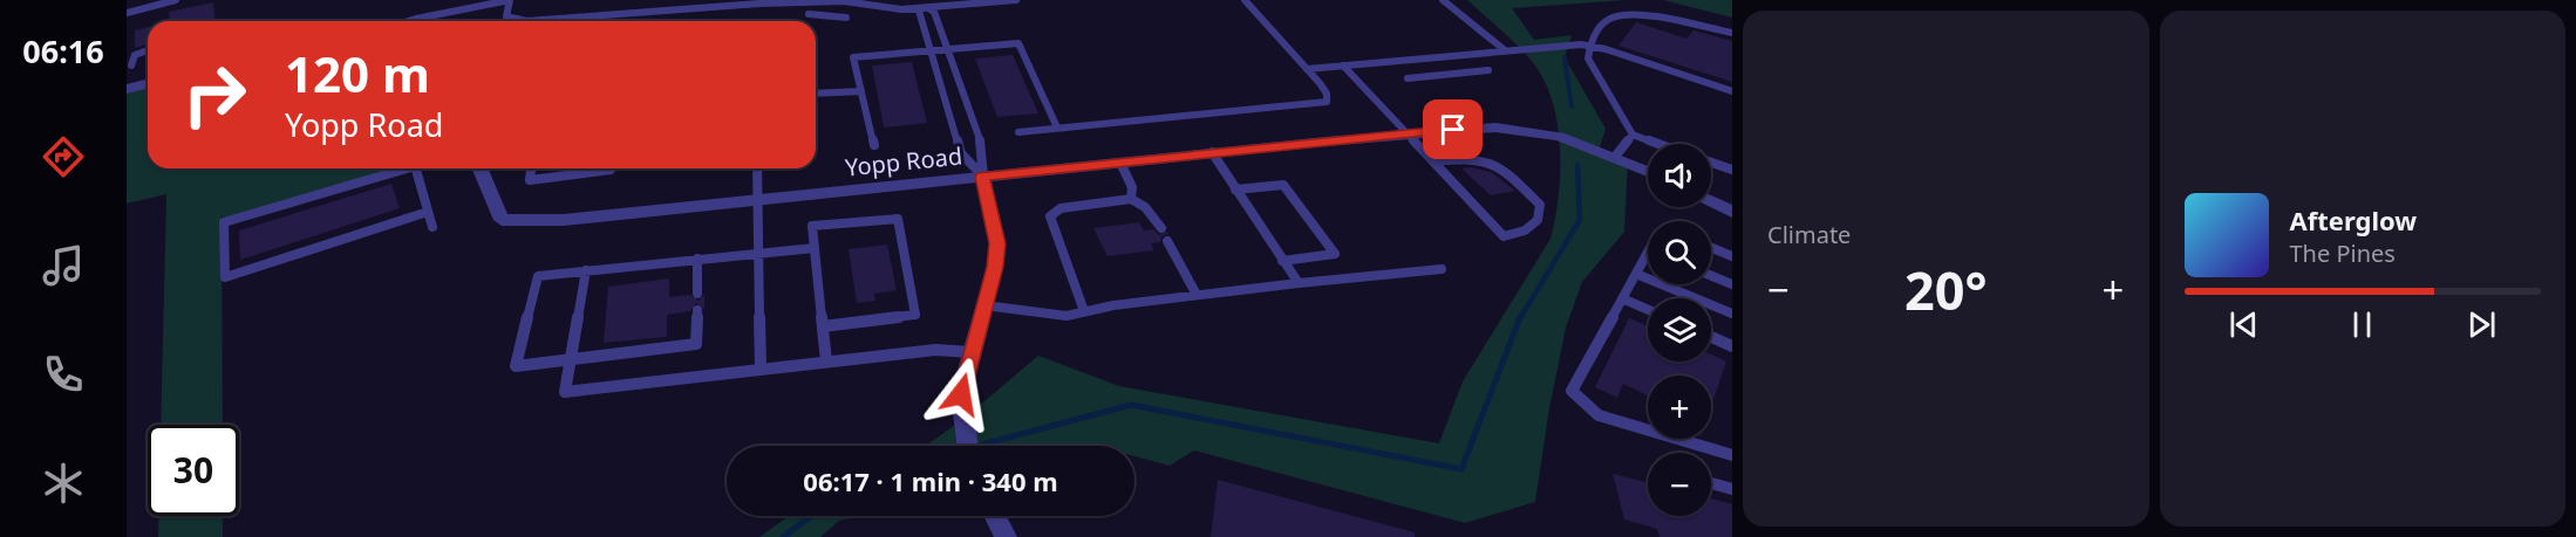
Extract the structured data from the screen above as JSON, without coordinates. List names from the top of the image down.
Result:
{
  "streets": {
    "street": ["Yopp Road"]
  },
  "page": {
    "tabs": "06:16",
    "tile": "Climate",
    "turn": ["120 m", "Yopp Road"],
    "map_buttons": ["+", "−"],
    "song": ["Afterglow", "The Pines"],
    "heat": ["−", "20°", "+"],
    "limit": "30",
    "trip": "06:17 · 1 min · 340 m"
  }
}
